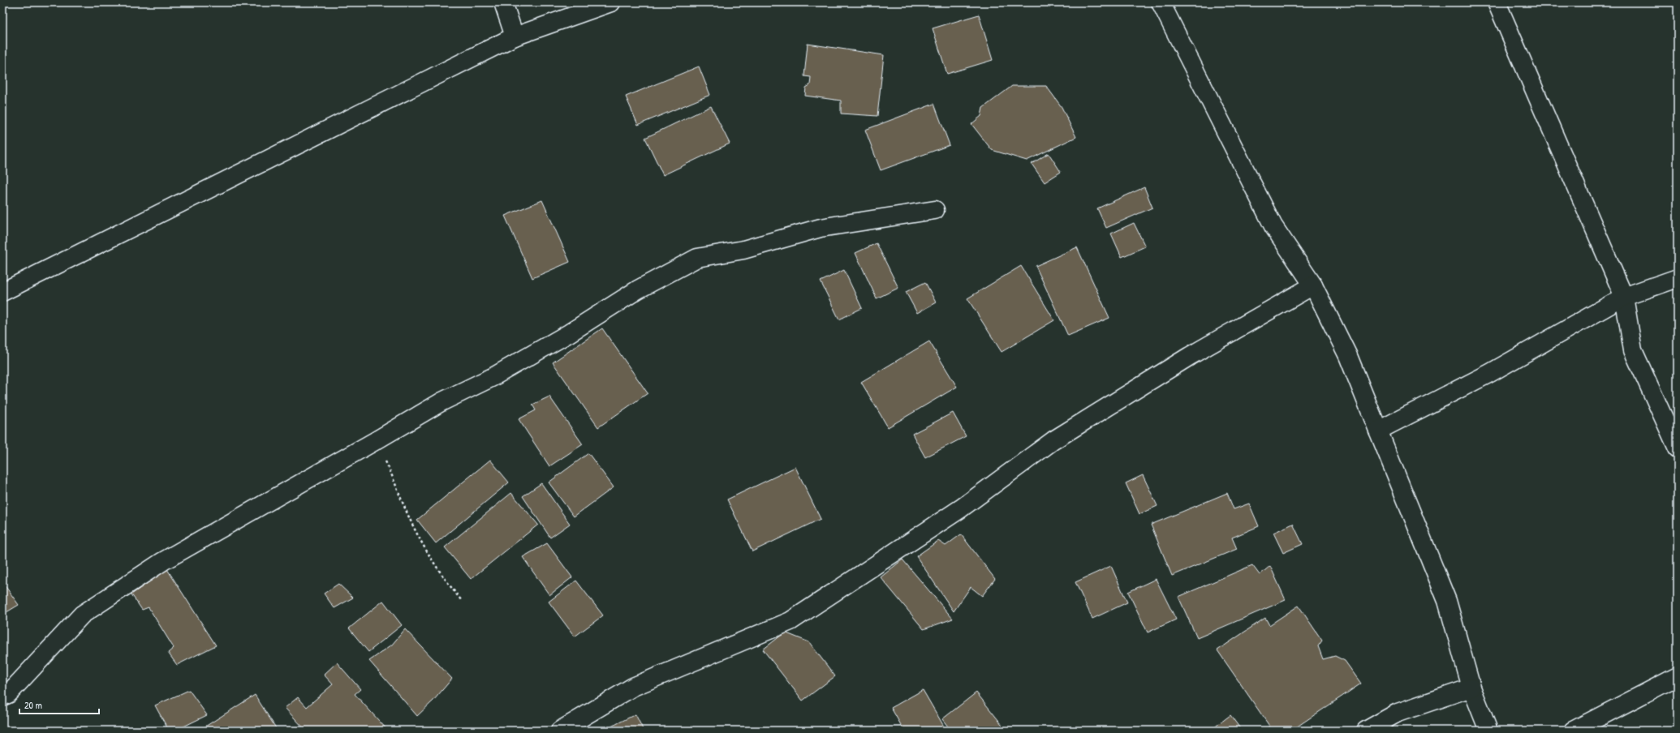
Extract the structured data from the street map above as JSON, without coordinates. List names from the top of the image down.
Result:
{
  "scale_bar": "20 m"
}
